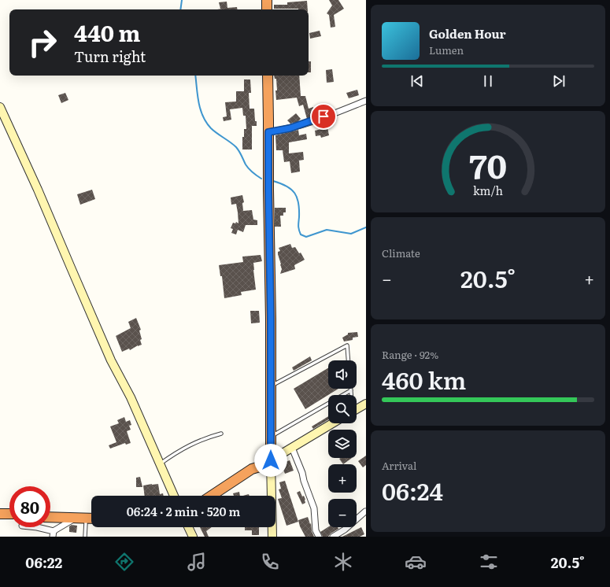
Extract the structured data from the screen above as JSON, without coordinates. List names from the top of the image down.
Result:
{
  "page": {
    "turn": ["440 m", "Turn right"],
    "song": ["Golden Hour", "Lumen"],
    "tile": [
      "Climate",
      ["Range · 92%", "460 km"],
      ["Arrival", "06:24"]
    ],
    "heat": ["−", "20.5°", "+"],
    "map_buttons": ["+", "−"],
    "limit": "80",
    "trip": "06:24 · 2 min · 520 m",
    "tabs": ["06:22", "20.5°"],
    "gauge": ["70", "km/h"]
  }
}
